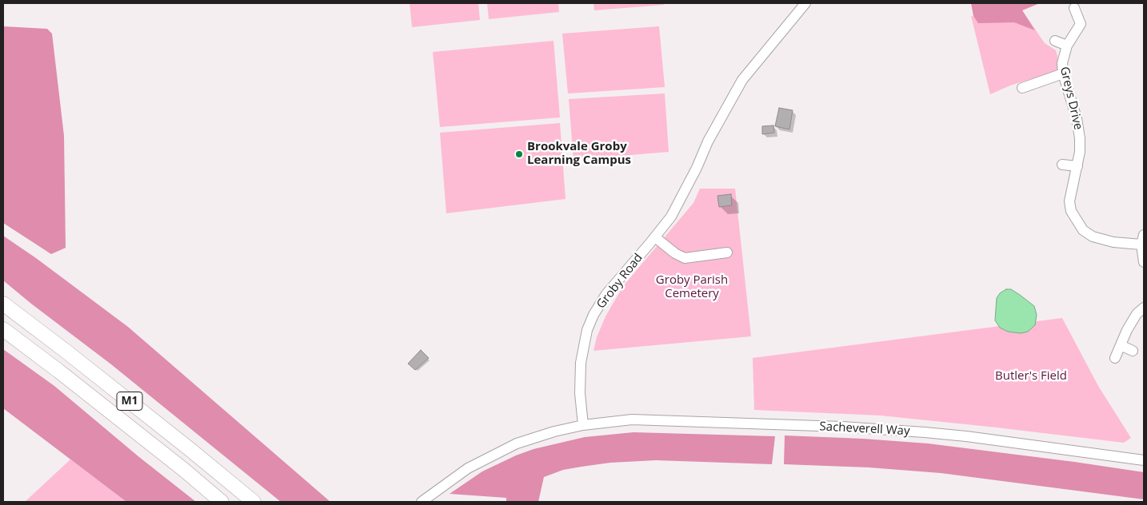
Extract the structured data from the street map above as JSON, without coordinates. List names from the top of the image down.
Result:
{
  "streets": {
    "highway": ["M1"],
    "street": ["Greys Drive", "Groby Road", "Sacheverell Way"]
  },
  "crossings": [
    ["Groby Road", "Sacheverell Way"]
  ],
  "parks": ["Groby Parish Cemetery", "Butler's Field"],
  "places": ["Brookvale Groby Learning Campus"]
}
